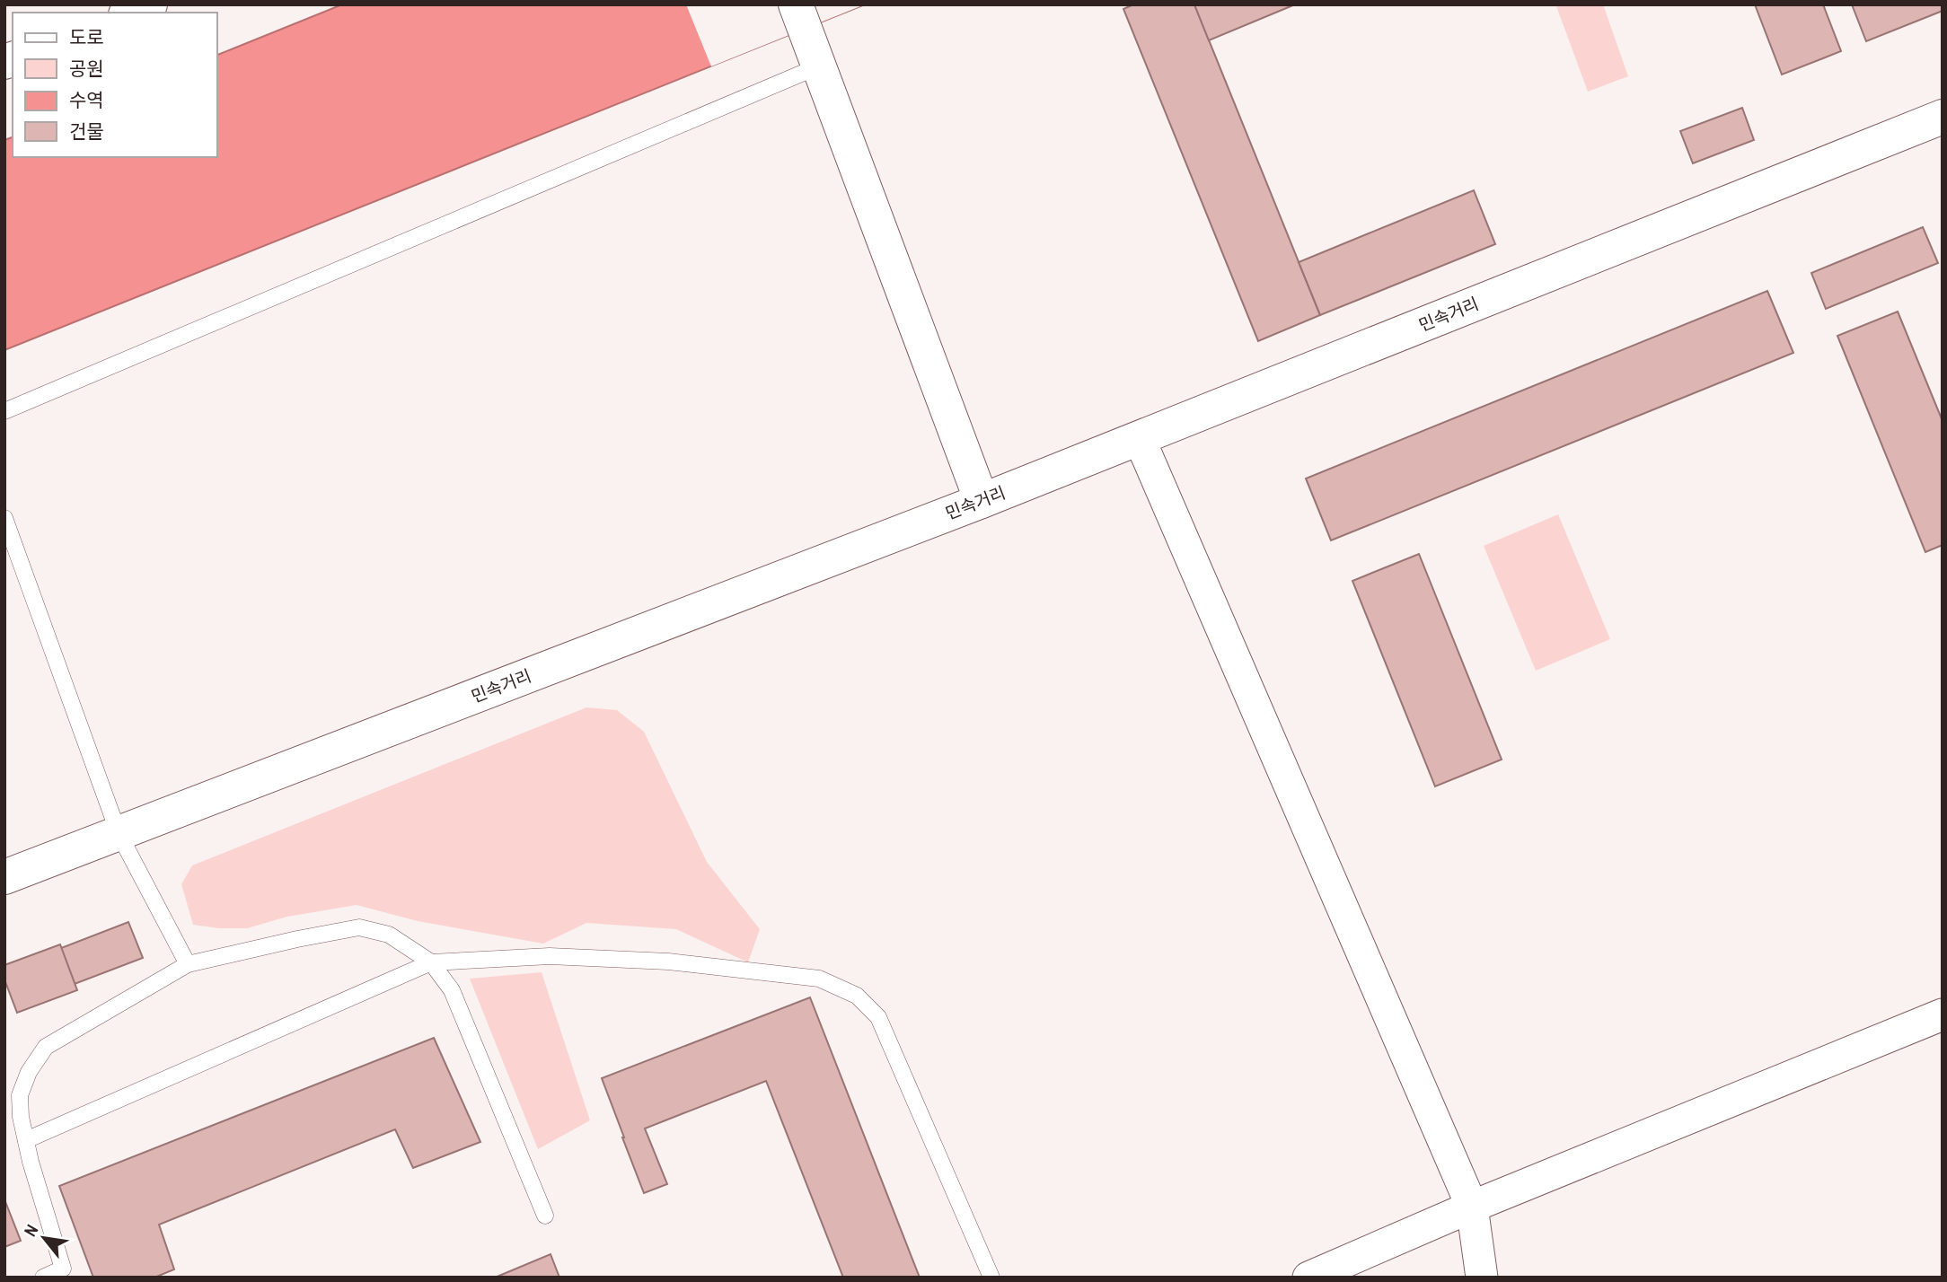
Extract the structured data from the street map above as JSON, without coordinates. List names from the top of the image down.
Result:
{
  "streets": {
    "street": ["민속거리"]
  },
  "legend": [
    "도로",
    "공원",
    "수역",
    "건물"
  ],
  "north": "top left"
}
